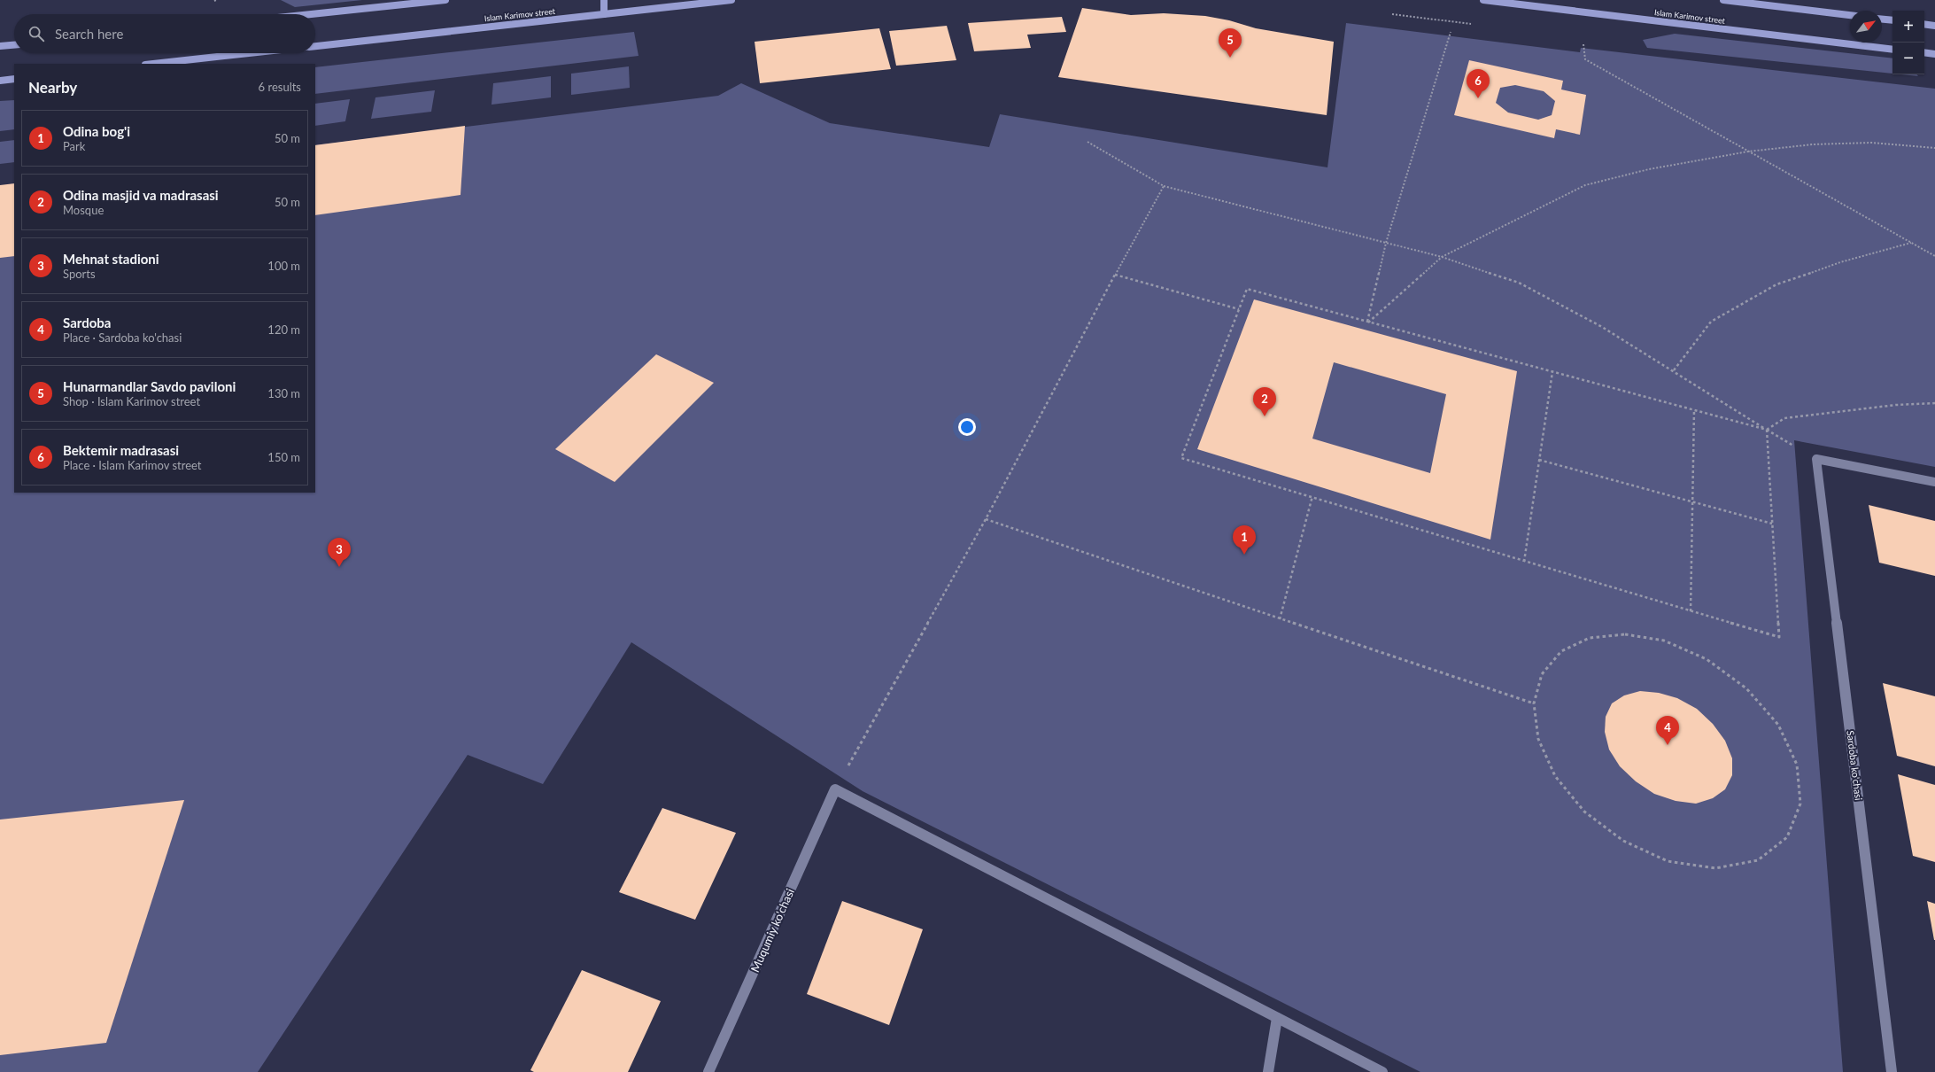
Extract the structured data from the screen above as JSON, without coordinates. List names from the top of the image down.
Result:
{
  "streets": {
    "main road": ["Islam Karimov street"],
    "street": ["Sardoba ko'chasi", "Muqumiy ko'chasi"]
  },
  "north": "top right",
  "page": {
    "map_buttons": ["+", "−"],
    "search": "Search here",
    "pins": [
      "5",
      "6",
      "2",
      "1",
      "3",
      "4"
    ],
    "heading": ["Nearby", "6 results"],
    "list": [
      {
        "mark": "1",
        "name": "Odina bog'i",
        "note": "Park",
        "value": "50 m"
      },
      {
        "mark": "2",
        "name": "Odina masjid va madrasasi",
        "note": "Mosque",
        "value": "50 m"
      },
      {
        "mark": "3",
        "name": "Mehnat stadioni",
        "note": "Sports",
        "value": "100 m"
      },
      {
        "mark": "4",
        "name": "Sardoba",
        "note": "Place · Sardoba ko'chasi",
        "value": "120 m"
      },
      {
        "mark": "5",
        "name": "Hunarmandlar Savdo paviloni",
        "note": "Shop · Islam Karimov street",
        "value": "130 m"
      },
      {
        "mark": "6",
        "name": "Bektemir madrasasi",
        "note": "Place · Islam Karimov street",
        "value": "150 m"
      }
    ]
  }
}
